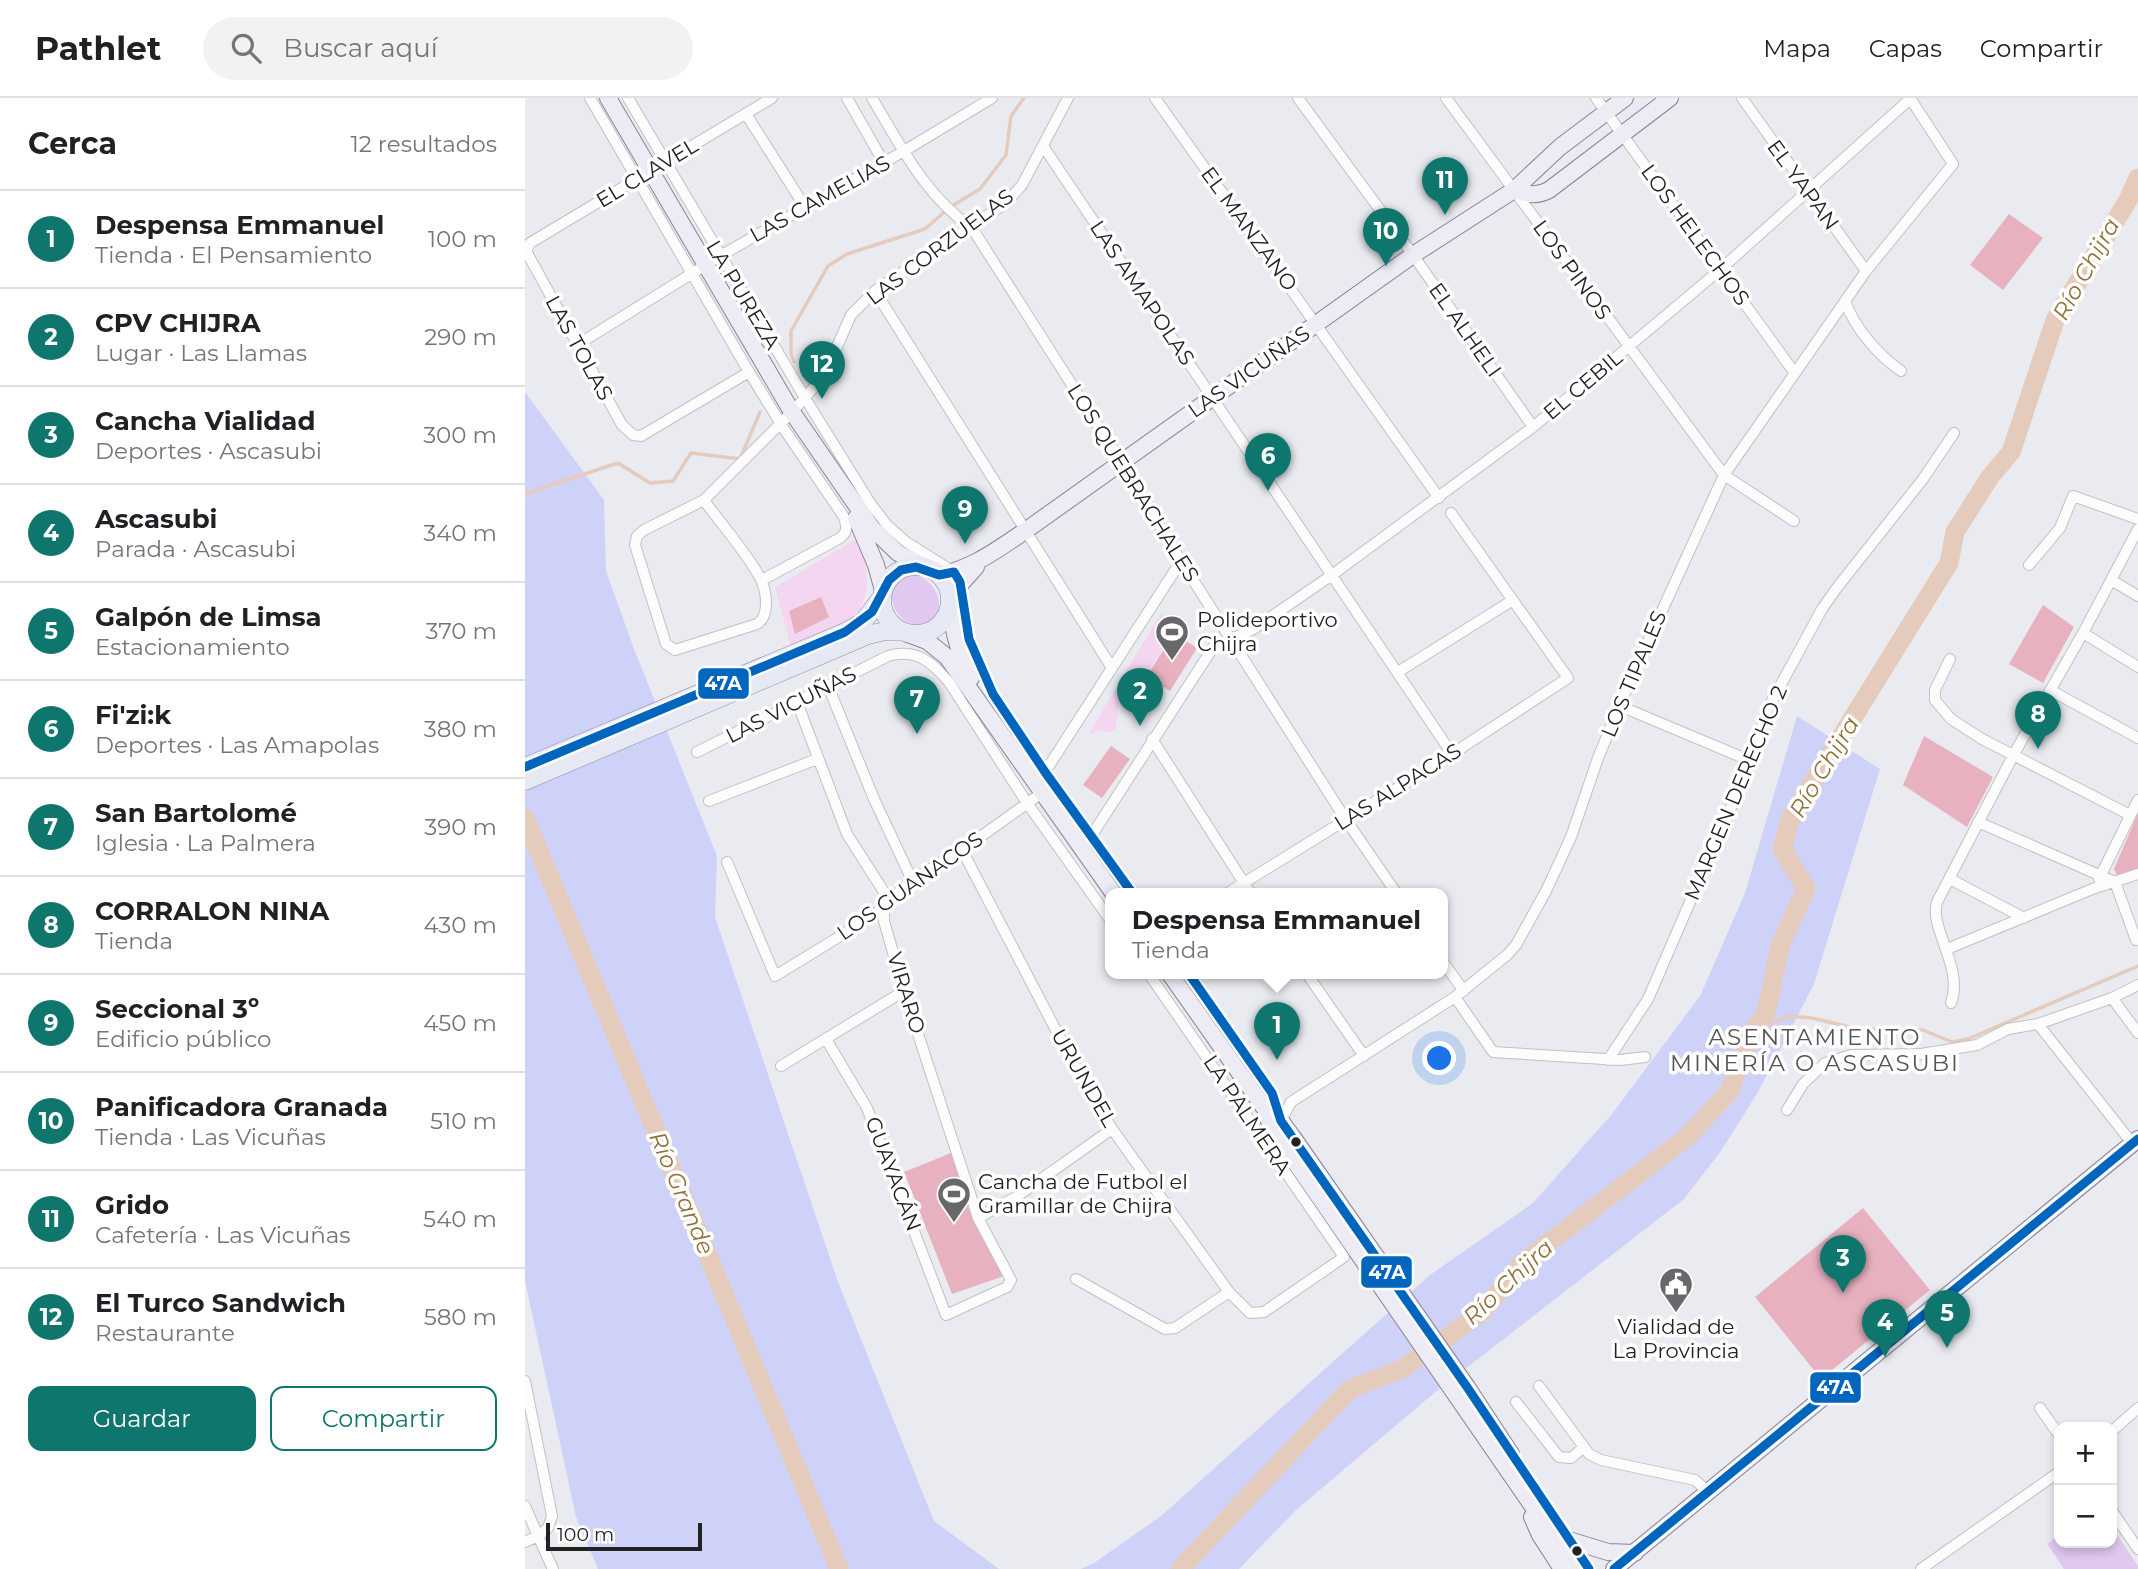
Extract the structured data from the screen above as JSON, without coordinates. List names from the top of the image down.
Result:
{
  "streets": {
    "main road": ["LAS VICUÑAS"],
    "street": [
      "EL CLAVEL",
      "EL YAPAN",
      "LAS CAMELIAS",
      "EL MANZANO",
      "LOS HELECHOS",
      "LAS CORZUELAS",
      "LOS PINOS",
      "LAS AMAPOLAS",
      "LA PUREZA",
      "EL ALHELI",
      "LAS TOLAS",
      "EL CEBIL",
      "LOS QUEBRACHALES",
      "LOS TIPALES",
      "LAS ALPACAS",
      "MARGEN DERECHO 2",
      "LOS GUANACOS",
      "VIRARO",
      "URUNDEL",
      "LA PALMERA",
      "GUAYACÁN"
    ]
  },
  "crossings": [
    ["EL CLAVEL", "LA PUREZA"],
    ["EL CLAVEL", "LAS TOLAS"],
    ["EL YAPAN", "EL CEBIL"],
    ["EL YAPAN", "LOS TIPALES"],
    ["LAS CAMELIAS", "LA PUREZA"],
    ["LAS CAMELIAS", "LAS TOLAS"],
    ["LAS CAMELIAS", "LOS QUEBRACHALES"],
    ["EL MANZANO", "LAS VICUÑAS"],
    ["EL MANZANO", "EL CEBIL"],
    ["LOS HELECHOS", "LAS VICUÑAS"],
    ["LOS HELECHOS", "EL CEBIL"],
    ["LOS HELECHOS", "LOS TIPALES"],
    ["LAS CORZUELAS", "LAS AMAPOLAS"],
    ["LAS CORZUELAS", "LA PUREZA"],
    ["LAS CORZUELAS", "LOS QUEBRACHALES"],
    ["LOS PINOS", "LAS VICUÑAS"],
    ["LOS PINOS", "EL CEBIL"],
    ["LOS PINOS", "LOS TIPALES"],
    ["LAS AMAPOLAS", "LAS VICUÑAS"],
    ["LAS AMAPOLAS", "EL CEBIL"],
    ["LAS AMAPOLAS", "LAS ALPACAS"],
    ["LA PUREZA", "LAS VICUÑAS"],
    ["EL ALHELI", "LAS VICUÑAS"],
    ["EL ALHELI", "EL CEBIL"],
    ["LAS VICUÑAS", "LOS QUEBRACHALES"],
    ["LAS VICUÑAS", "LOS GUANACOS"],
    ["LAS VICUÑAS", "VIRARO"],
    ["EL CEBIL", "LOS QUEBRACHALES"],
    ["EL CEBIL", "LOS TIPALES"],
    ["LOS QUEBRACHALES", "LAS ALPACAS"],
    ["LOS GUANACOS", "VIRARO"],
    ["LOS GUANACOS", "URUNDEL"],
    ["VIRARO", "GUAYACÁN"],
    ["URUNDEL", "LA PALMERA"]
  ],
  "districts": ["ASENTAMIENTO MINERÍA O ASCASUBI"],
  "water": ["Río Chijra", "Río Grande"],
  "places": {
    "sports": ["Polideportivo Chijra", "Cancha de Futbol el Gramillar de Chijra"],
    "public building": ["Vialidad de La Provincia"]
  },
  "lines": ["transit line 47A"],
  "scale_bar": "100 m",
  "page": {
    "header": "Pathlet",
    "search": "Buscar aquí",
    "nav": ["Mapa", "Capas", "Compartir"],
    "heading": ["Cerca", "12 resultados"],
    "pins": [
      "11",
      "10",
      "12",
      "6",
      "9",
      "2",
      "7",
      "8",
      "1",
      "3",
      "5",
      "4"
    ],
    "list": [
      {
        "mark": "1",
        "name": "Despensa Emmanuel",
        "note": "Tienda · El Pensamiento",
        "value": "100 m"
      },
      {
        "mark": "2",
        "name": "CPV CHIJRA",
        "note": "Lugar · Las Llamas",
        "value": "290 m"
      },
      {
        "mark": "3",
        "name": "Cancha Vialidad",
        "note": "Deportes · Ascasubi",
        "value": "300 m"
      },
      {
        "mark": "4",
        "name": "Ascasubi",
        "note": "Parada · Ascasubi",
        "value": "340 m"
      },
      {
        "mark": "5",
        "name": "Galpón de Limsa",
        "note": "Estacionamiento",
        "value": "370 m"
      },
      {
        "mark": "6",
        "name": "Fi'zi:k",
        "note": "Deportes · Las Amapolas",
        "value": "380 m"
      },
      {
        "mark": "7",
        "name": "San Bartolomé",
        "note": "Iglesia · La Palmera",
        "value": "390 m"
      },
      {
        "mark": "8",
        "name": "CORRALON NINA",
        "note": "Tienda",
        "value": "430 m"
      },
      {
        "mark": "9",
        "name": "Seccional 3º",
        "note": "Edificio público",
        "value": "450 m"
      },
      {
        "mark": "10",
        "name": "Panificadora Granada",
        "note": "Tienda · Las Vicuñas",
        "value": "510 m"
      },
      {
        "mark": "11",
        "name": "Grido",
        "note": "Cafetería · Las Vicuñas",
        "value": "540 m"
      },
      {
        "mark": "12",
        "name": "El Turco Sandwich",
        "note": "Restaurante",
        "value": "580 m"
      }
    ],
    "popup": ["Despensa Emmanuel", "Tienda"],
    "buttons": ["Guardar", "Compartir"],
    "map_buttons": ["+", "−"],
    "scale": "100 m"
  }
}
